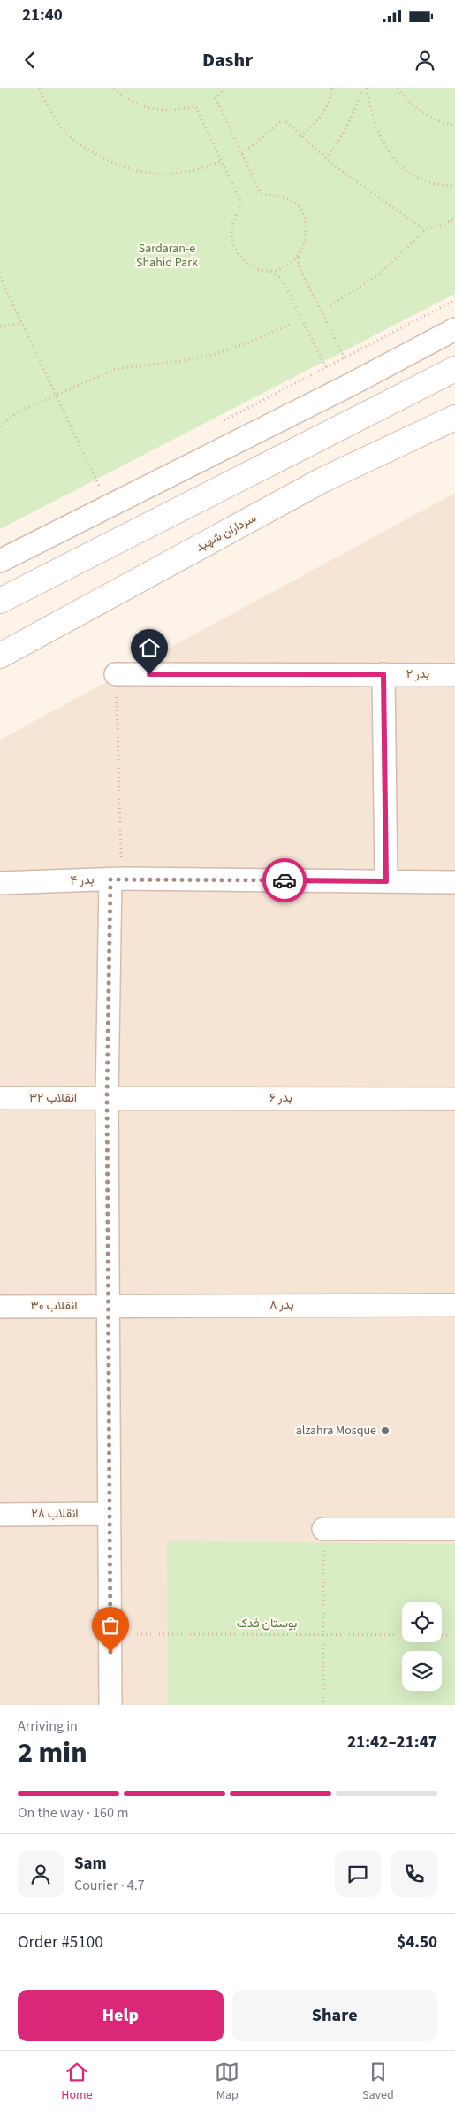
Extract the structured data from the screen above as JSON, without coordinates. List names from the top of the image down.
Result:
{
  "streets": {
    "street": [
      "سرداران شهید",
      "بدر ۲",
      "بدر ۴",
      "انقلاب ۳۲",
      "بدر ۶",
      "بدر ۸",
      "انقلاب ۳۰",
      "انقلاب ۲۸"
    ]
  },
  "crossings": [
    ["انقلاب ۳۲", "بدر ۶"],
    ["بدر ۸", "انقلاب ۳۰"]
  ],
  "parks": ["Sardaran-e Shahid Park", "بوستان فدک"],
  "places": ["alzahra Mosque"],
  "page": {
    "status": "21:40",
    "header": "Dashr",
    "heading": ["2 min", "Arriving in", "21:42–21:47"],
    "panel": [
      "Sam",
      "Courier · 4.7",
      "Order #5100",
      "$4.50"
    ],
    "bar": "On the way · 160 m",
    "buttons": ["Help", "Share"],
    "tabs": ["Home", "Map", "Saved"]
  }
}
